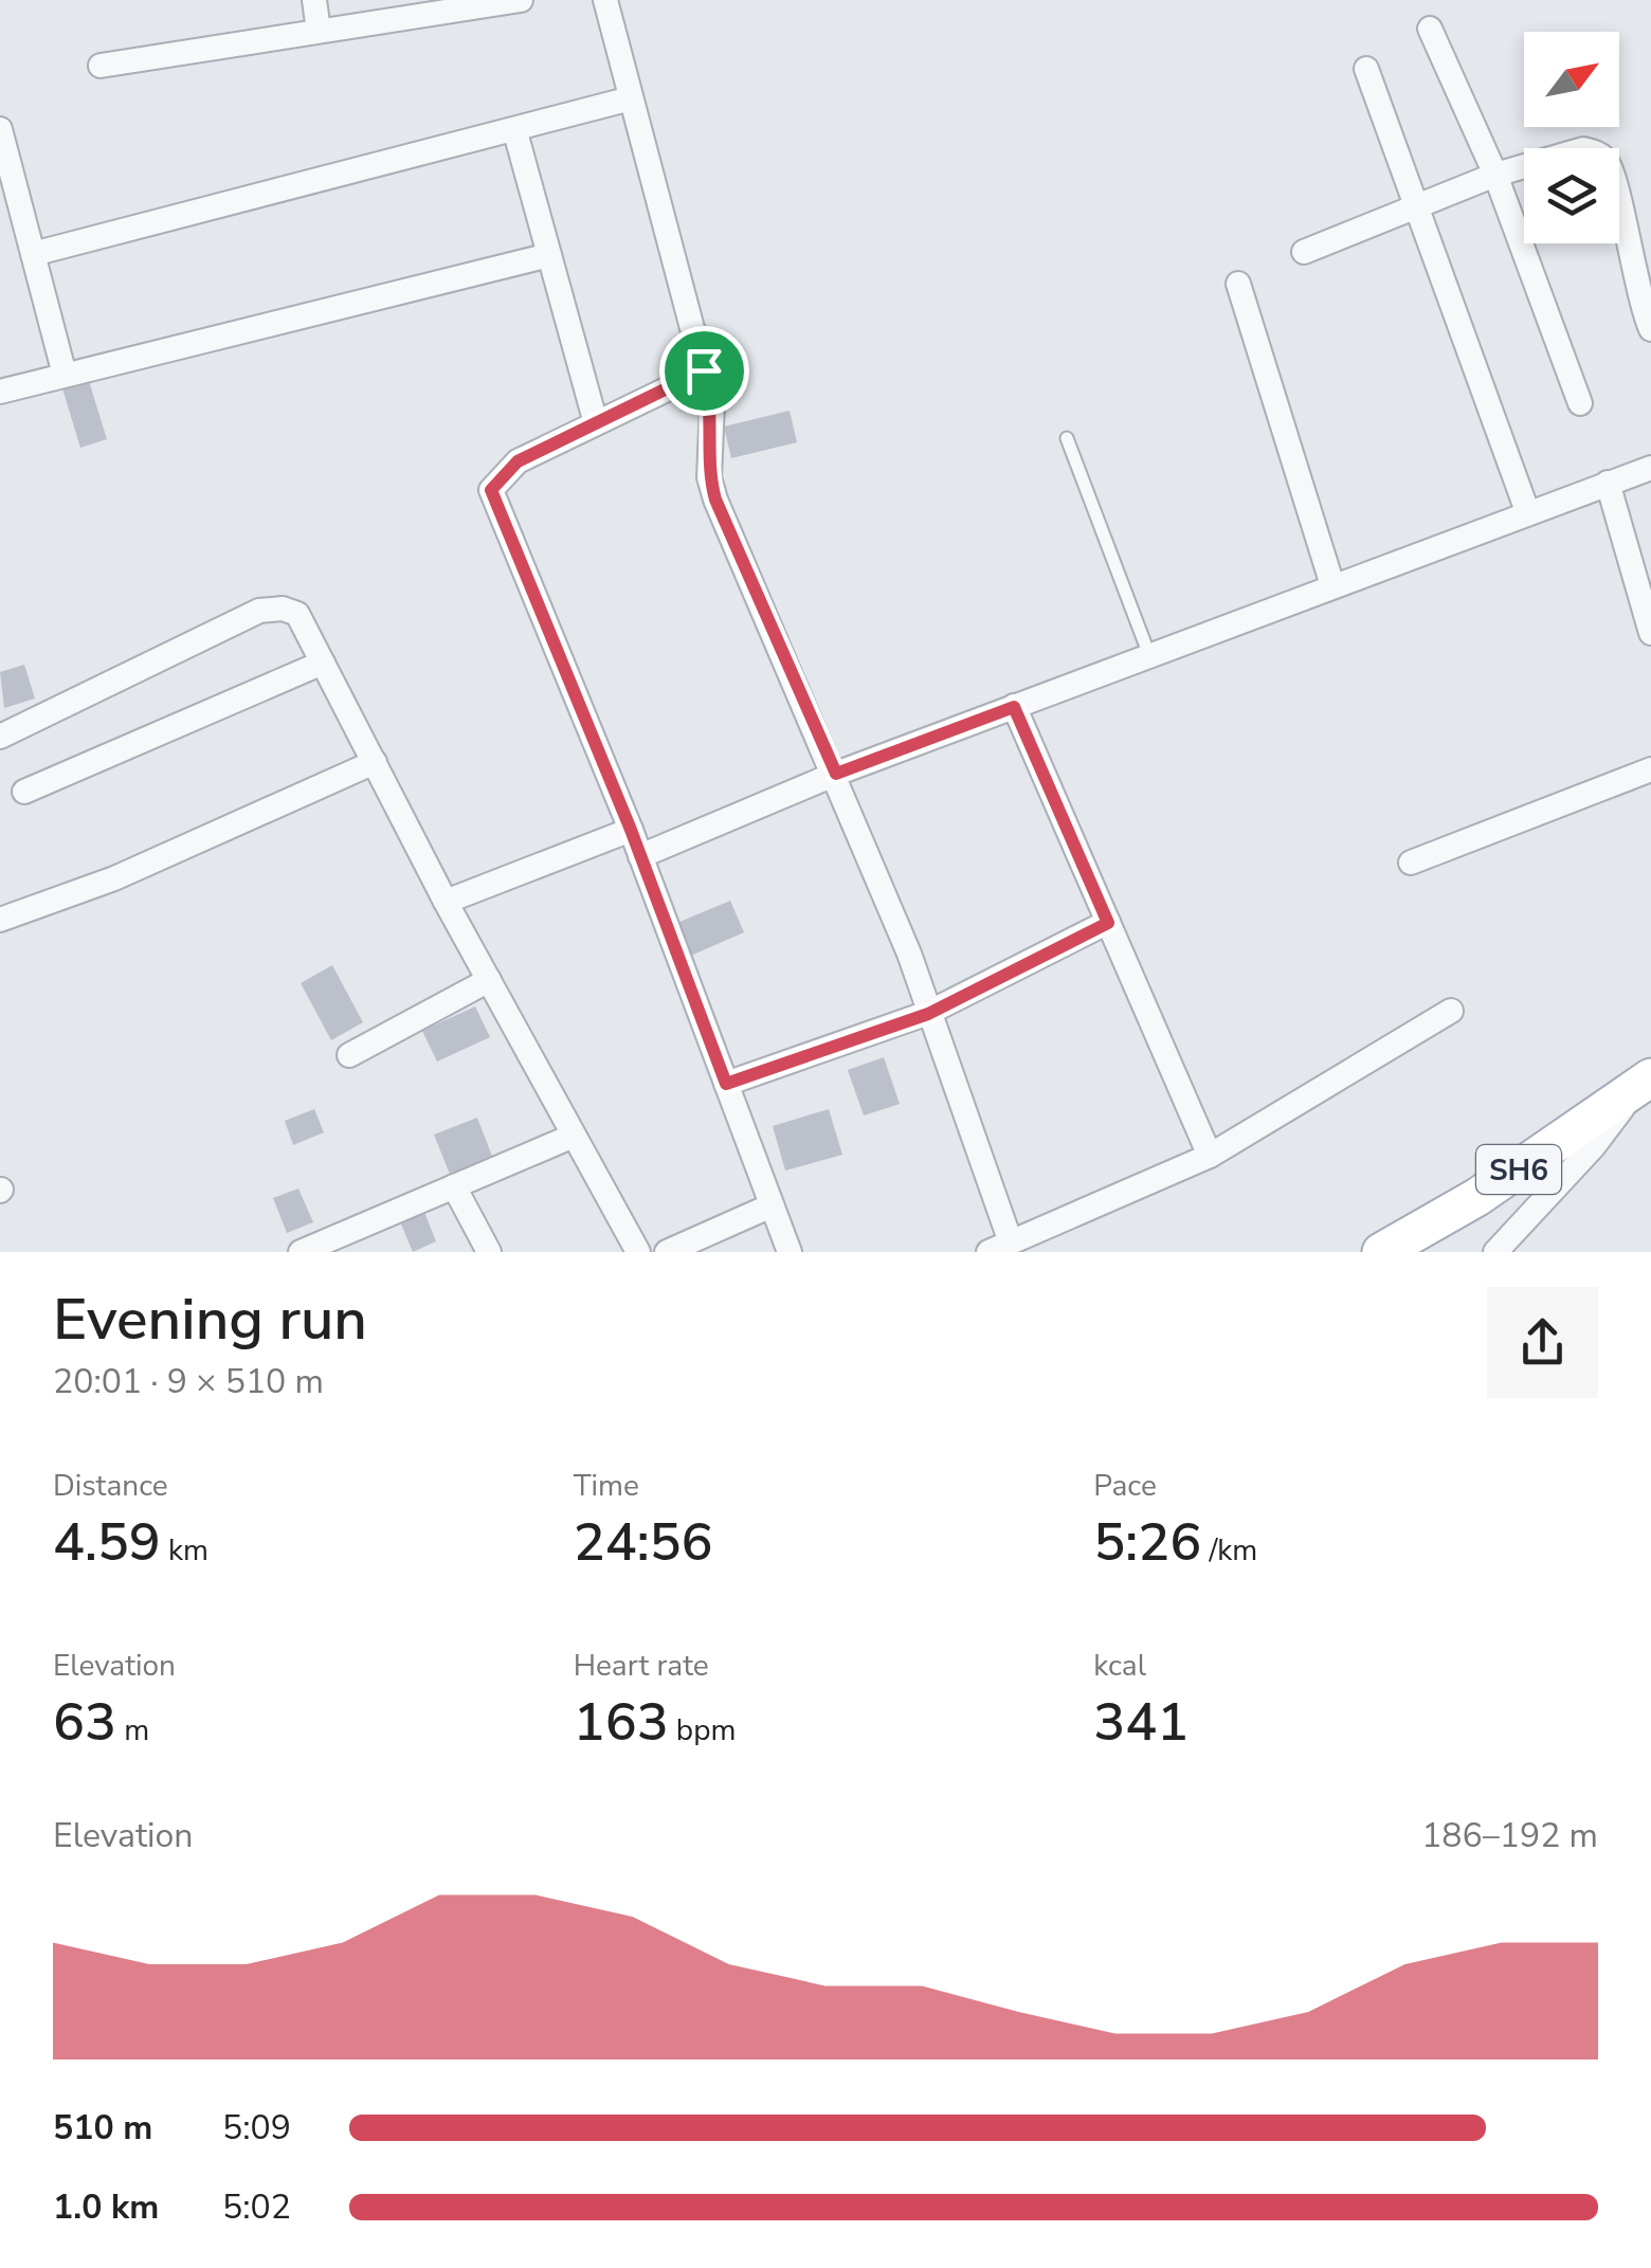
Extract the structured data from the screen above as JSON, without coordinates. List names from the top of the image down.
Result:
{
  "streets": {
    "main road": ["SH6"]
  },
  "north": "top right",
  "page": {
    "heading": ["Evening run", "20:01 · 9 × 510 m"],
    "stats": [
      ["Distance", "4.59 km"],
      ["Time", "24:56"],
      ["Pace", "5:26 /km"],
      ["Elevation", "63 m"],
      ["Heart rate", "163 bpm"],
      ["kcal", "341"]
    ],
    "chart": ["Elevation", "186–192 m"],
    "list": [
      {
        "name": "510 m",
        "note": "5:09"
      },
      {
        "name": "1.0 km",
        "note": "5:02"
      }
    ]
  }
}
